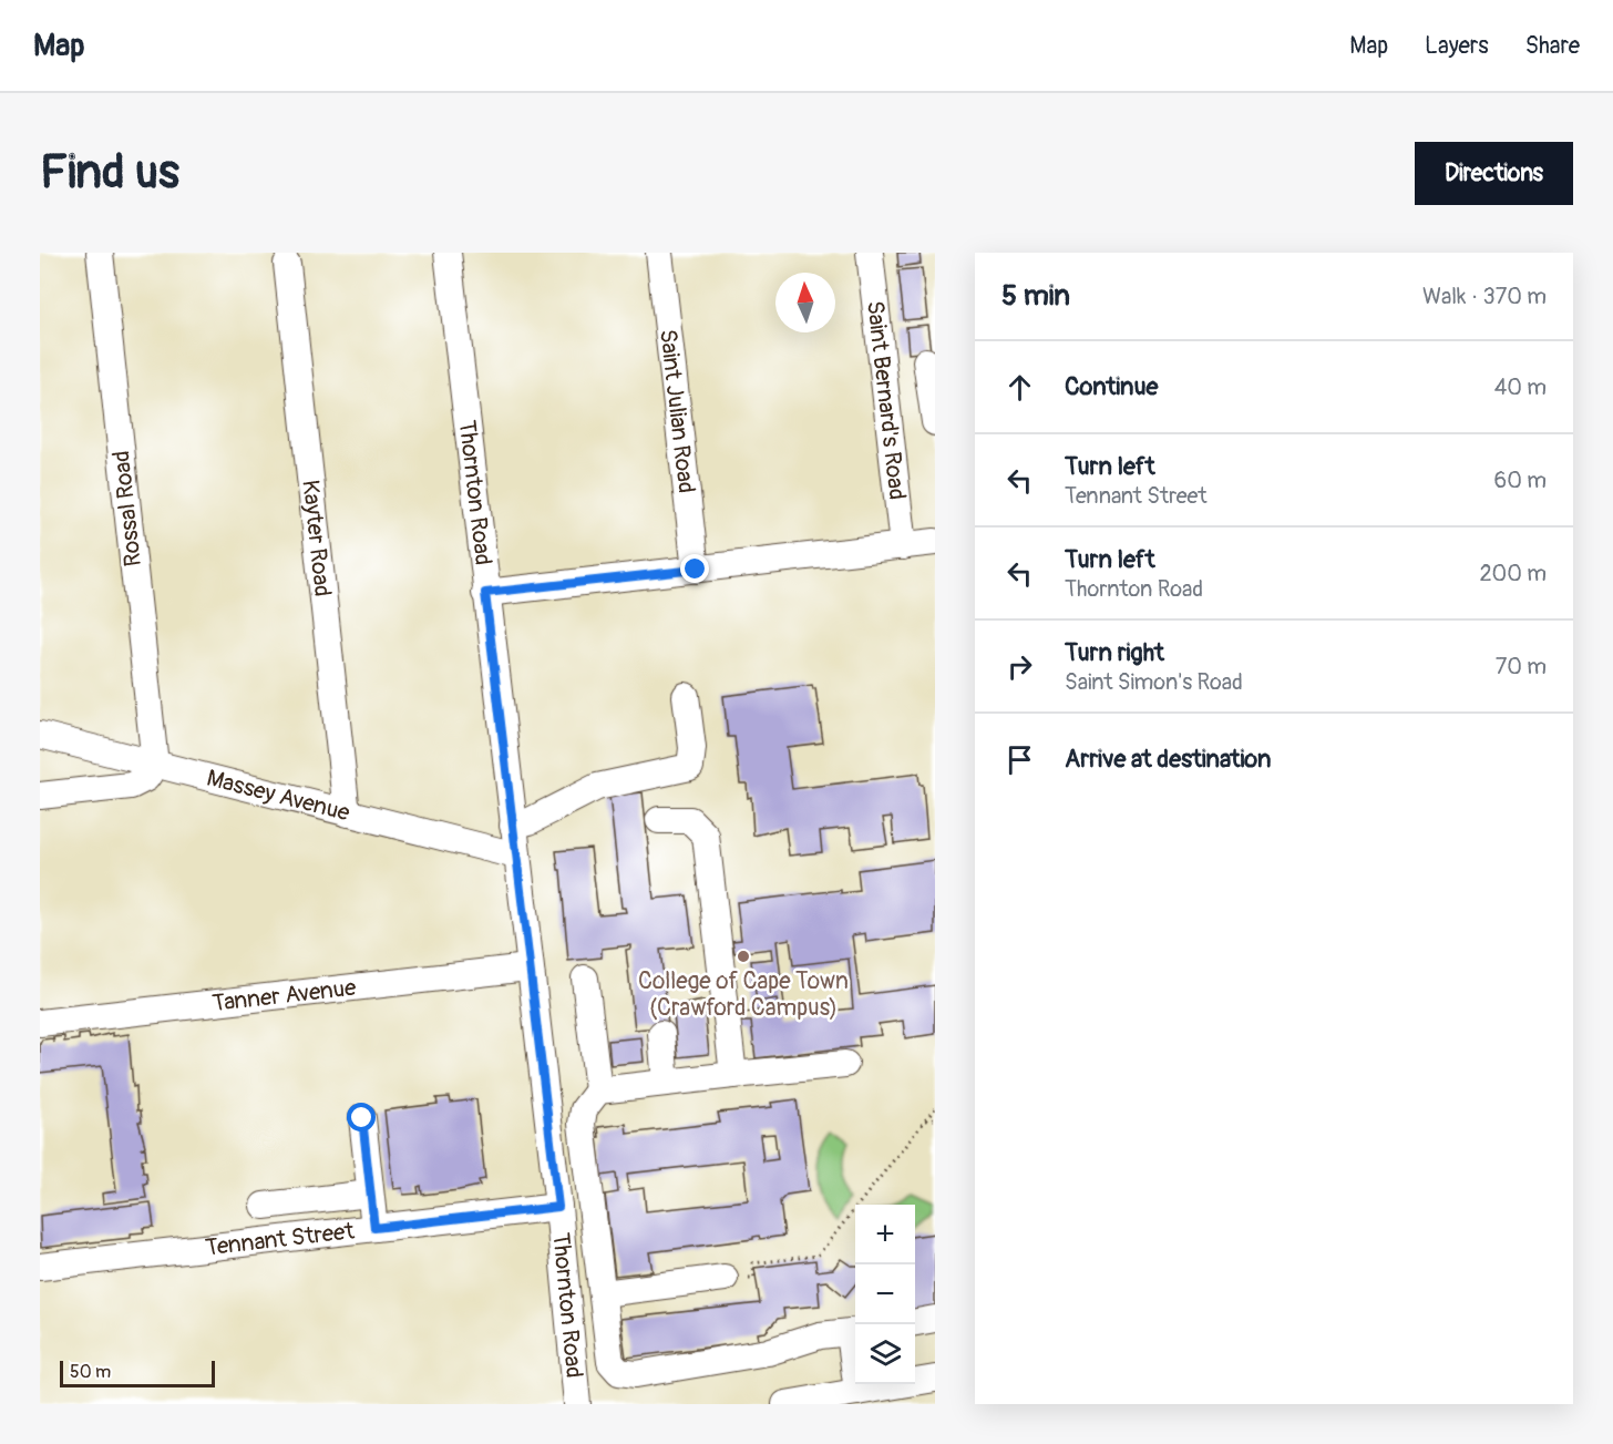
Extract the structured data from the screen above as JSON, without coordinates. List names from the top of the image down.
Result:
{
  "streets": {
    "street": [
      "Saint Bernard's Road",
      "Saint Julian Road",
      "Thornton Road",
      "Rossal Road",
      "Kayter Road",
      "Massey Avenue",
      "Tanner Avenue",
      "Tennant Street"
    ]
  },
  "crossings": [
    ["Thornton Road", "Massey Avenue"],
    ["Thornton Road", "Tanner Avenue"],
    ["Thornton Road", "Tennant Street"],
    ["Rossal Road", "Massey Avenue"],
    ["Kayter Road", "Massey Avenue"]
  ],
  "places": ["College of Cape Town (Crawford Campus)"],
  "scale_bar": "50 m",
  "north": "top",
  "page": {
    "header": "Map",
    "nav": ["Map", "Layers", "Share"],
    "buttons": "Directions",
    "title": "Find us",
    "heading": ["5 min", "Walk · 370 m"],
    "list": [
      ["Continue", "40 m"],
      ["Turn left", "Tennant Street", "60 m"],
      ["Turn left", "Thornton Road", "200 m"],
      ["Turn right", "Saint Simon's Road", "70 m"],
      "Arrive at destination"
    ],
    "map_buttons": ["+", "−"],
    "scale": "50 m"
  }
}
